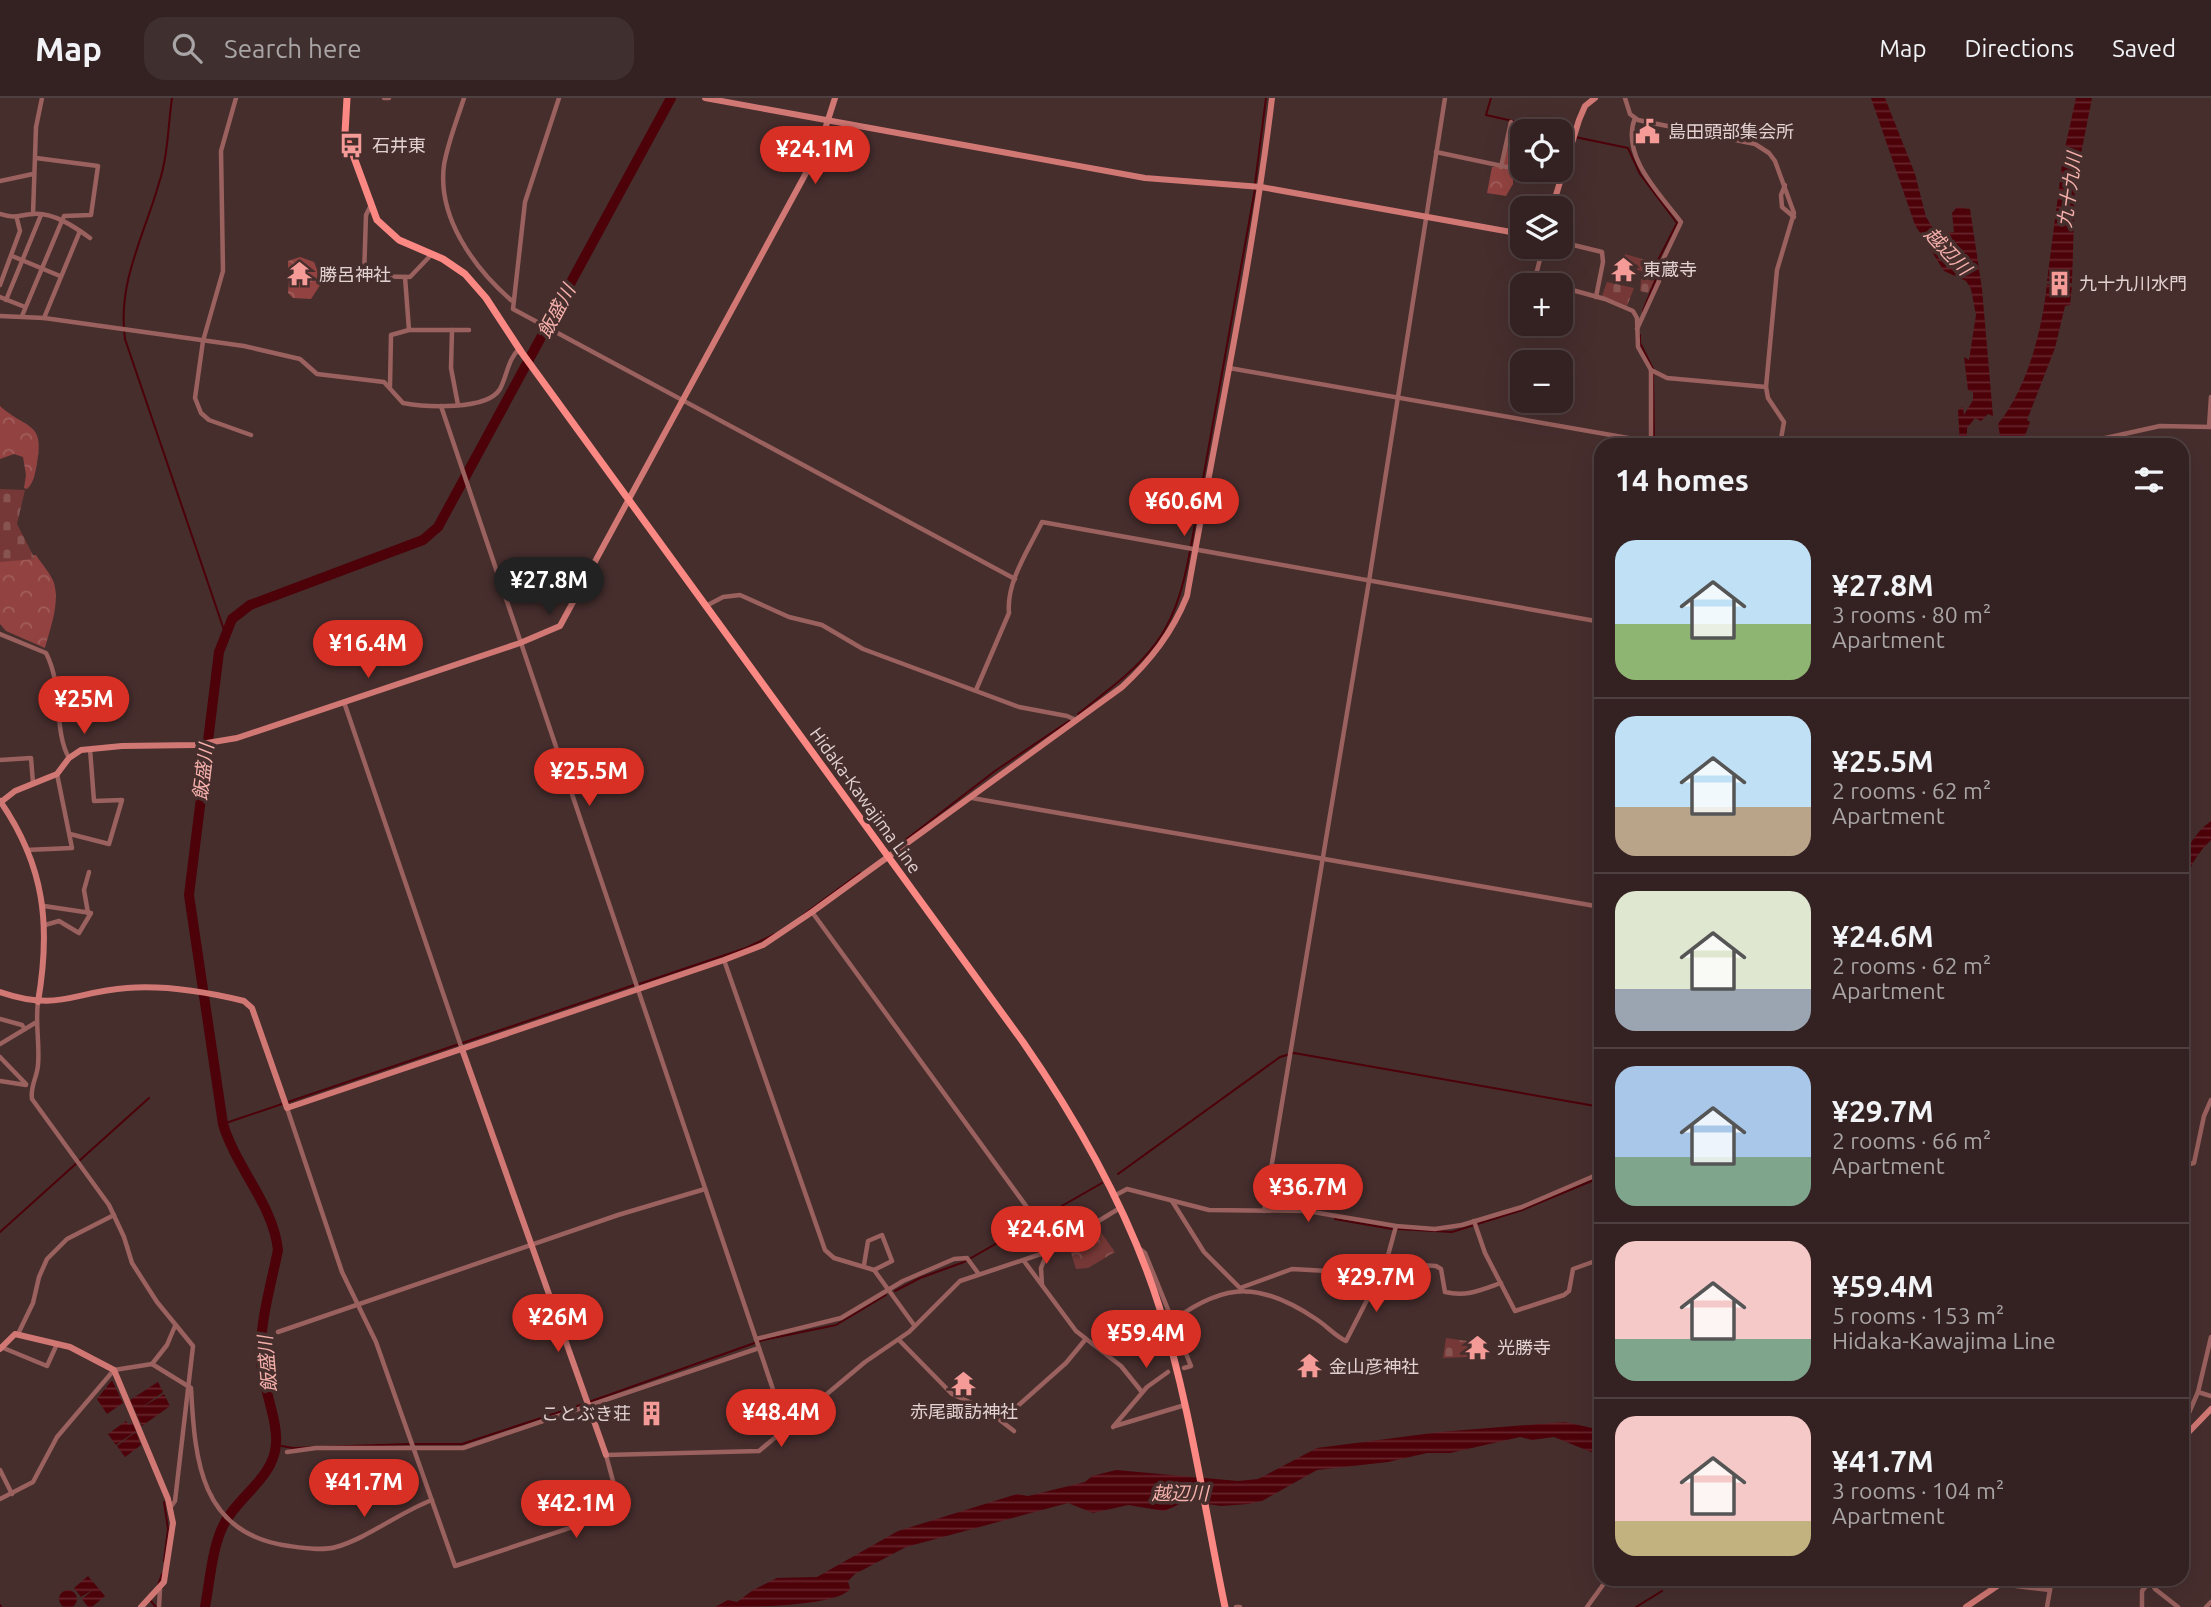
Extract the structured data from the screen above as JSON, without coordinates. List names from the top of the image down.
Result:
{
  "streets": {
    "main road": ["Hidaka-Kawajima Line"]
  },
  "water": ["九十九川", "越辺川", "飯盛川"],
  "places": {
    "public building": ["島田頭部集会所"],
    "bus stop": ["石井東"],
    "temple": [
      "東蔵寺",
      "勝呂神社",
      "光勝寺",
      "金山彦神社",
      "赤尾諏訪神社"
    ],
    "building": ["九十九川水門", "ことぶき荘"]
  },
  "page": {
    "header": "Map",
    "search": "Search here",
    "nav": ["Map", "Directions", "Saved"],
    "map_buttons": ["+", "−"],
    "price": [
      "¥24.1M",
      "¥60.6M",
      "¥27.8M",
      "¥16.4M",
      "¥25M",
      "¥25.5M",
      "¥36.7M",
      "¥24.6M",
      "¥29.7M",
      "¥26M",
      "¥59.4M",
      "¥48.4M",
      "¥41.7M",
      "¥42.1M"
    ],
    "heading": "14 homes",
    "list": [
      {
        "name": "¥27.8M",
        "note": "3 rooms · 80 m² · Apartment"
      },
      {
        "name": "¥25.5M",
        "note": "2 rooms · 62 m² · Apartment"
      },
      {
        "name": "¥24.6M",
        "note": "2 rooms · 62 m² · Apartment"
      },
      {
        "name": "¥29.7M",
        "note": "2 rooms · 66 m² · Apartment"
      },
      {
        "name": "¥59.4M",
        "note": "5 rooms · 153 m² · Hidaka-Kawajima Line"
      },
      {
        "name": "¥41.7M",
        "note": "3 rooms · 104 m² · Apartment"
      }
    ]
  }
}
